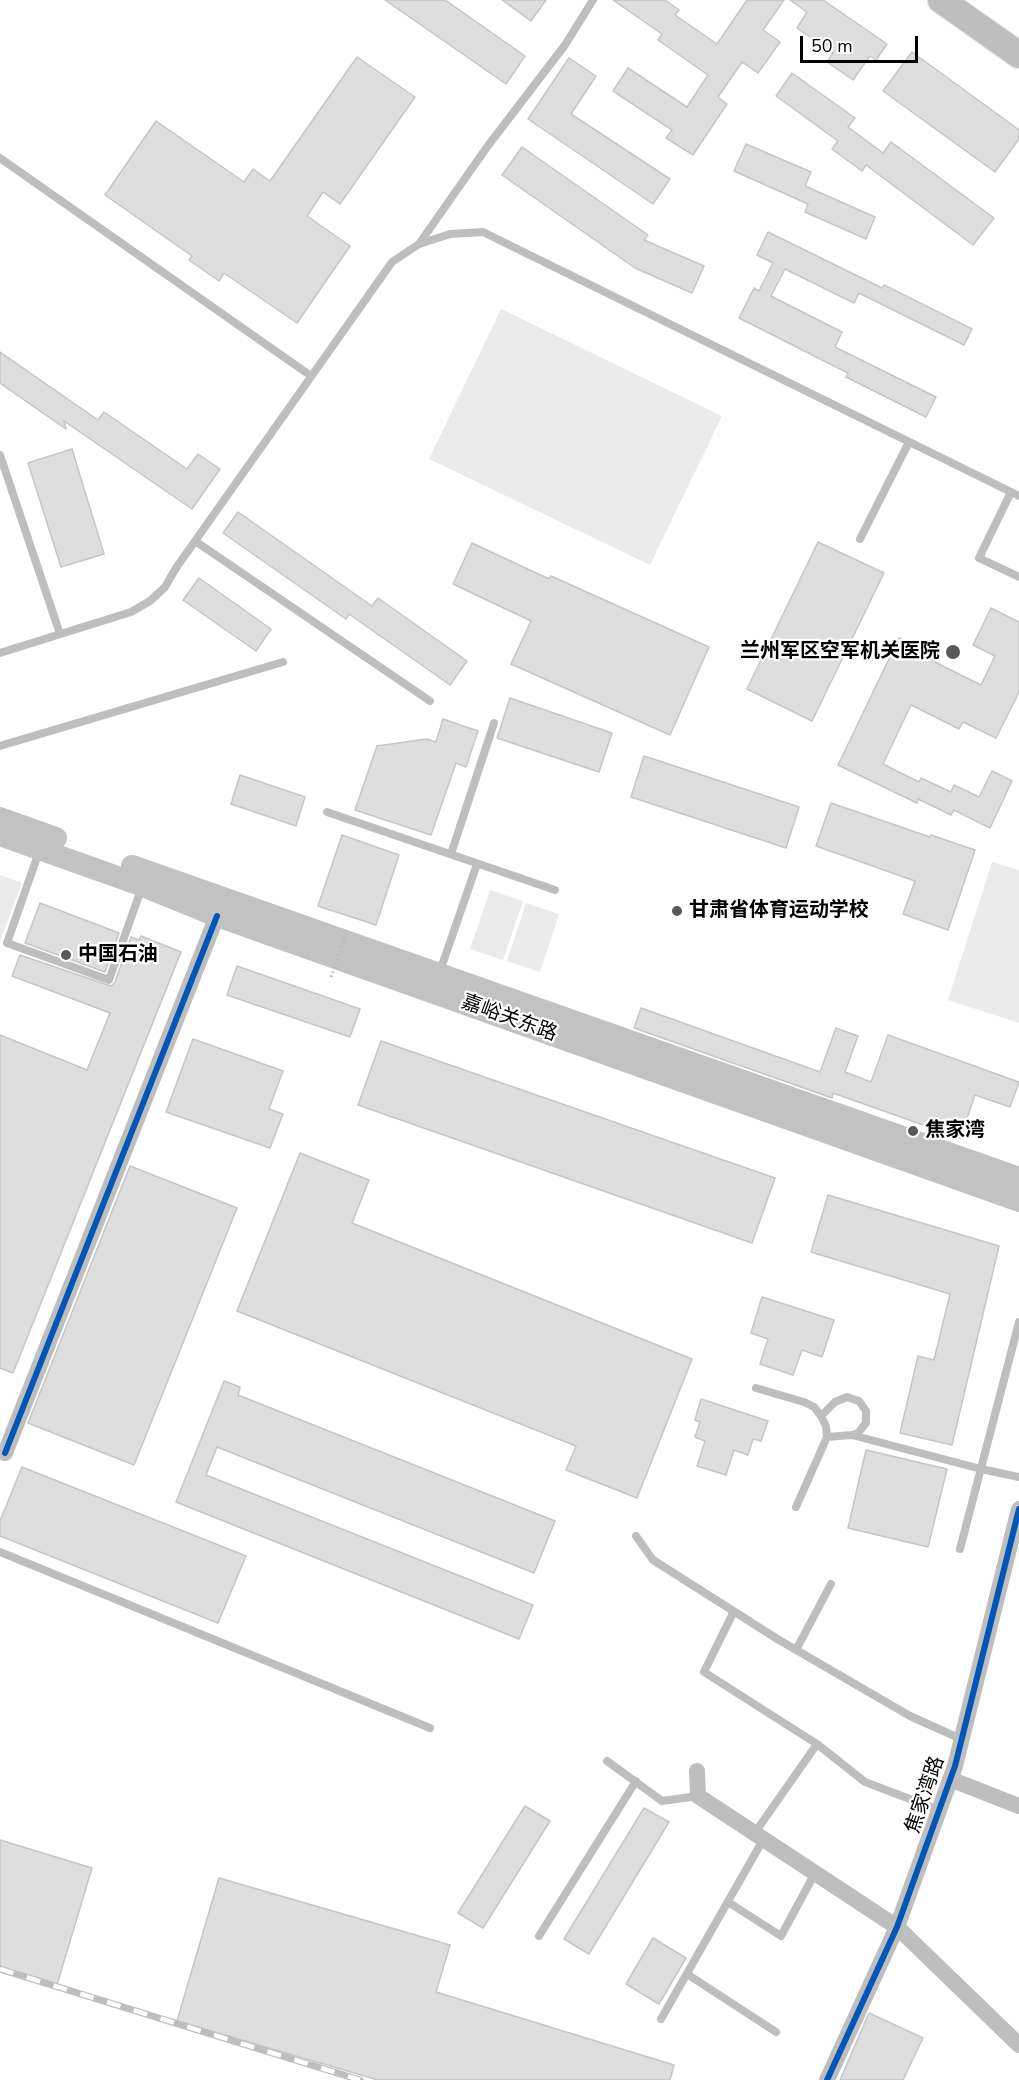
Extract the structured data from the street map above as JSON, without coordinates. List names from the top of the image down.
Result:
{
  "streets": {
    "main road": ["嘉峪关东路"],
    "street": ["焦家湾路"]
  },
  "places": [
    "兰州军区空军机关医院",
    "甘肃省体育运动学校",
    "中国石油",
    "焦家湾"
  ],
  "scale_bar": "50 m"
}
